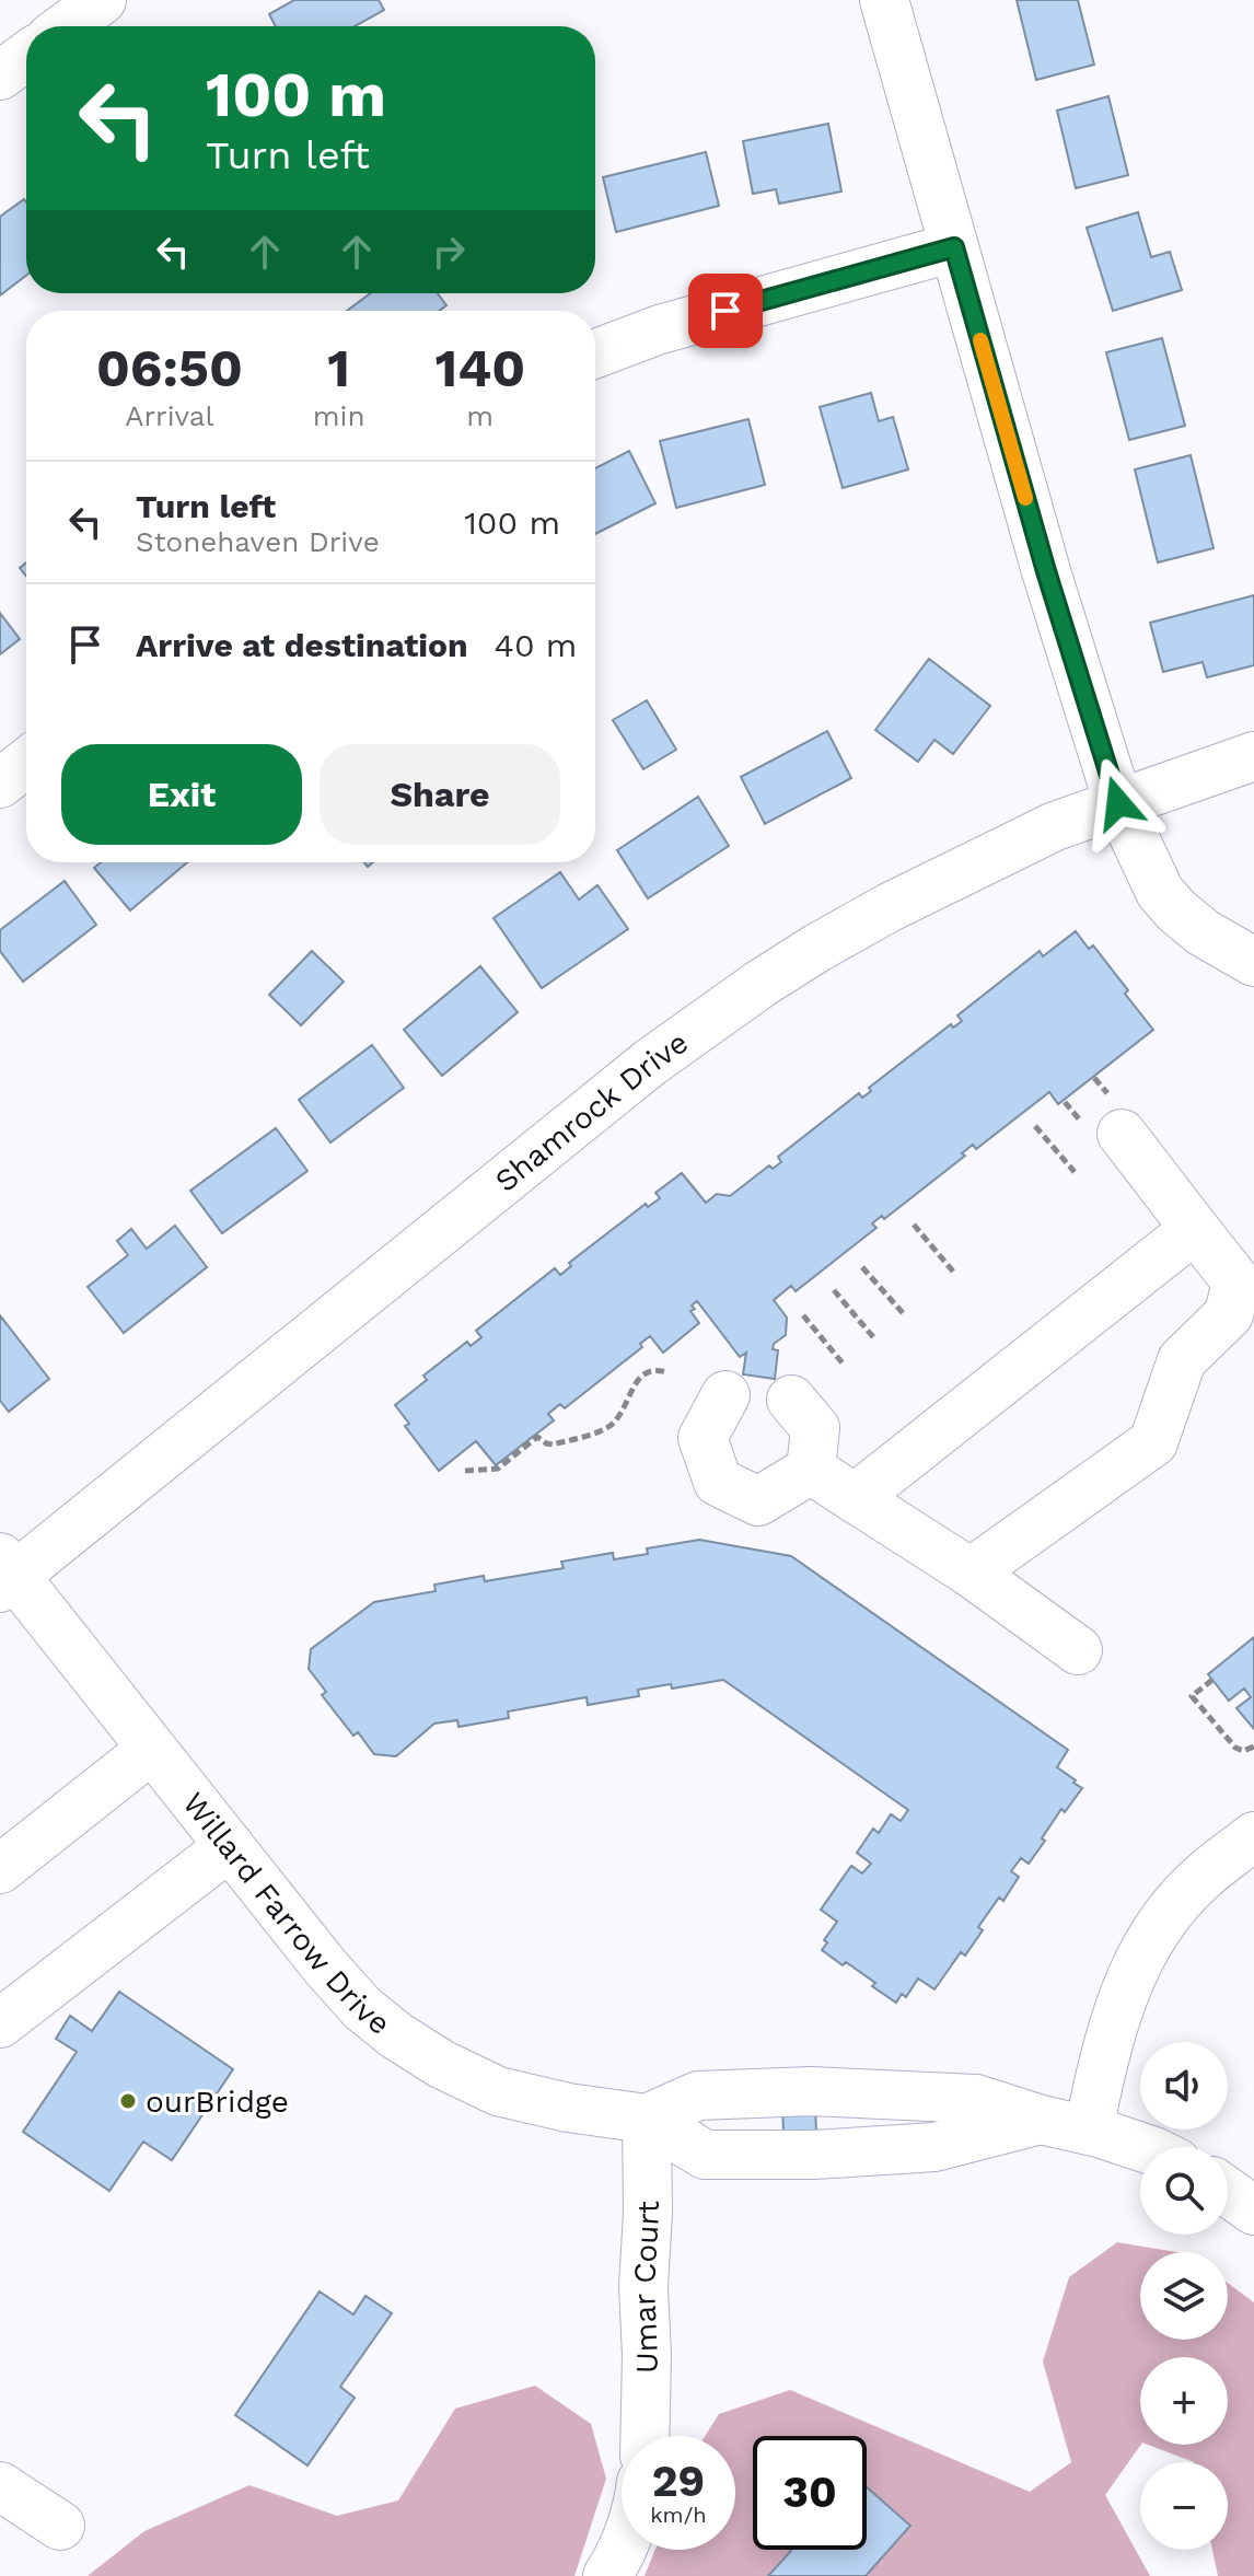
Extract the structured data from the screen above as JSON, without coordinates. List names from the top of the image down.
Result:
{
  "streets": {
    "street": ["Shamrock Drive", "Willard Farrow Drive", "Umar Court"]
  },
  "crossings": [
    ["Shamrock Drive", "Willard Farrow Drive"],
    ["Willard Farrow Drive", "Umar Court"]
  ],
  "places": ["ourBridge"],
  "page": {
    "turn": ["100 m", "Turn left"],
    "eta": [
      "06:50",
      "Arrival",
      "1",
      "min",
      "140",
      "m"
    ],
    "list": [
      {
        "name": "Turn left",
        "note": "Stonehaven Drive",
        "value": "100 m"
      },
      {
        "name": "Arrive at destination",
        "value": "40 m"
      }
    ],
    "buttons": ["Exit", "Share"],
    "map_buttons": ["+", "−"],
    "speed": "29 km/h",
    "limit": "30"
  }
}
